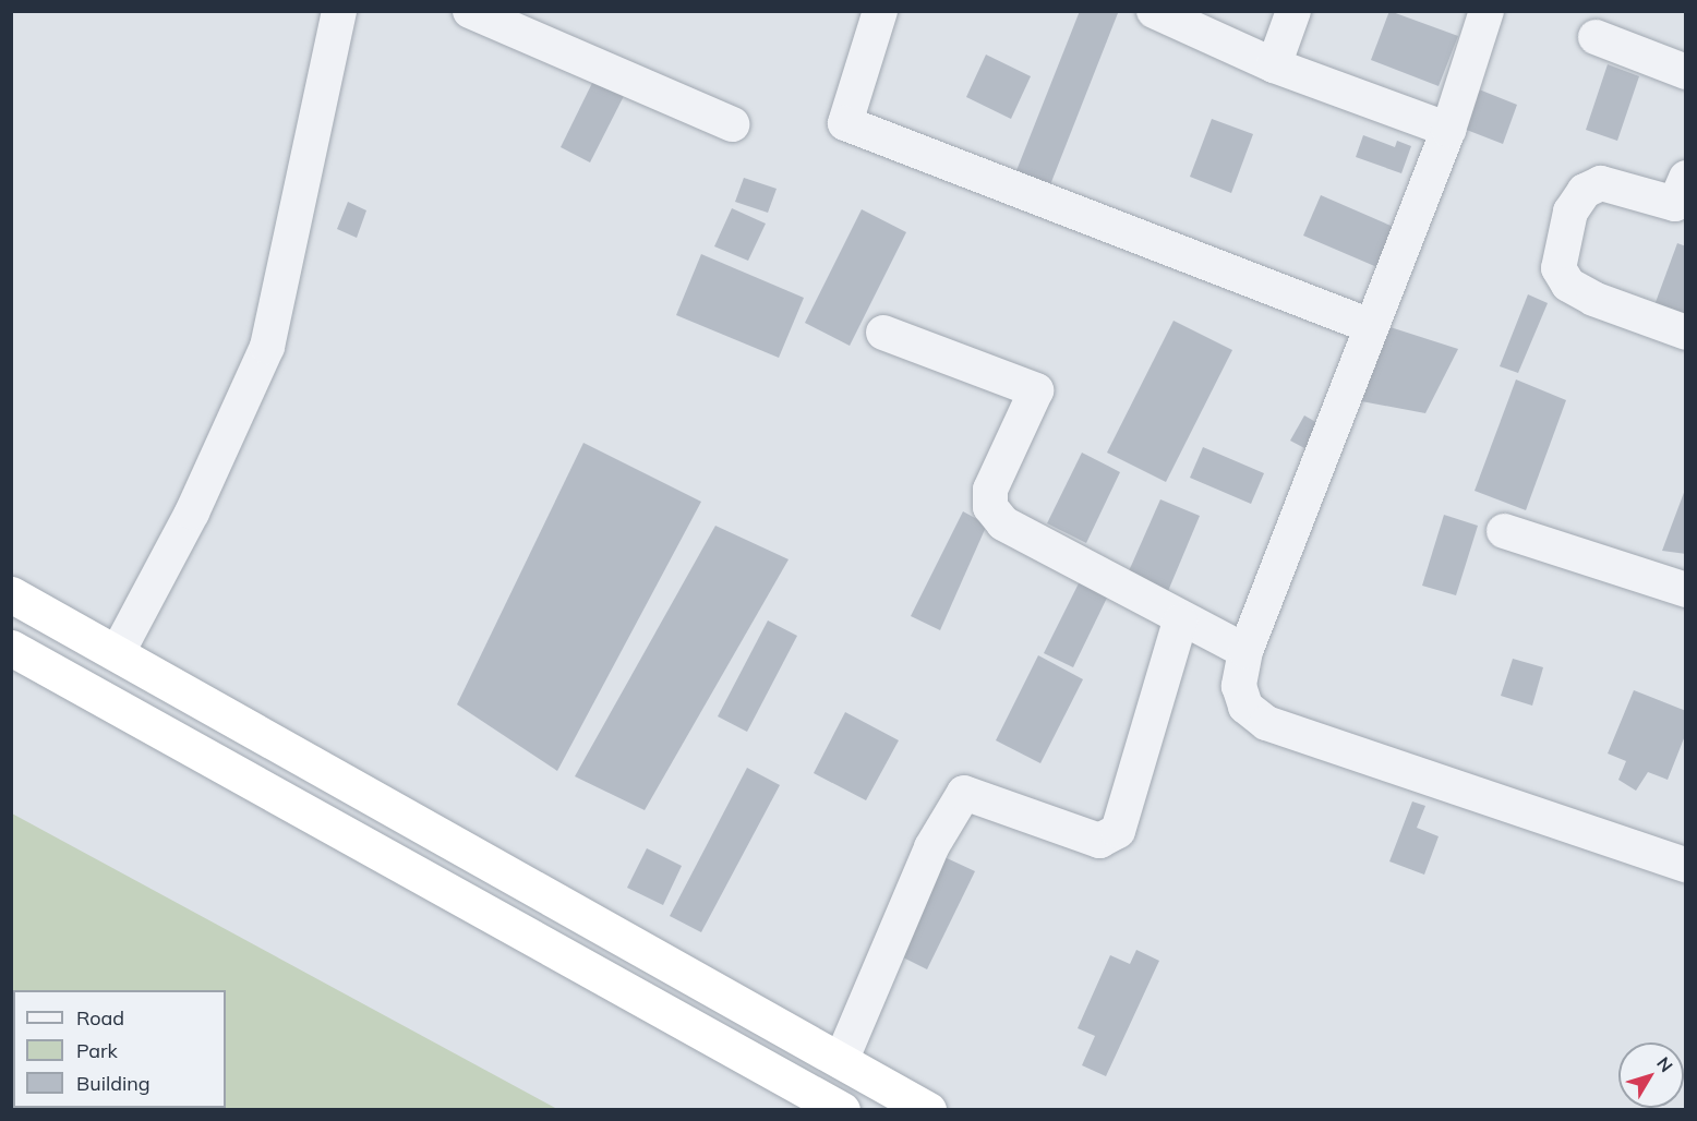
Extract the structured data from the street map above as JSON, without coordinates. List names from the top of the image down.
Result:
{
  "legend": ["Road", "Park", "Building"],
  "north": "top right"
}
